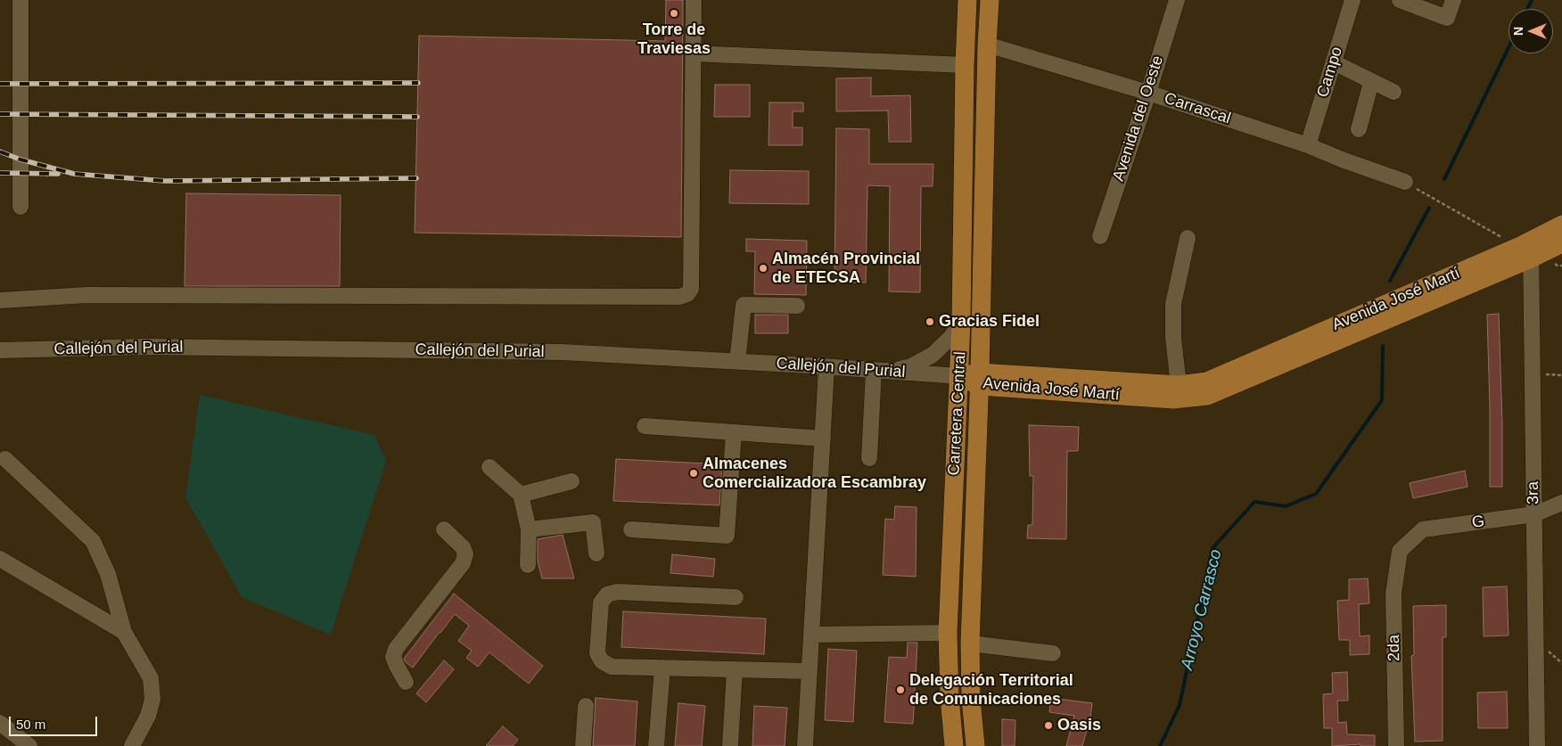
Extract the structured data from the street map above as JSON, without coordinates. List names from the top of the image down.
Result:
{
  "streets": {
    "main road": ["Avenida José Martí", "Carretera Central"],
    "street": [
      "Campo",
      "Carrascal",
      "Avenida del Oeste",
      "Callejón del Purial",
      "3ra",
      "G",
      "2da"
    ]
  },
  "crossings": [
    ["Campo", "Carrascal"],
    ["Carrascal", "Avenida del Oeste"],
    ["Carrascal", "Carretera Central"],
    ["Avenida José Martí", "Callejón del Purial"],
    ["Avenida José Martí", "Carretera Central"],
    ["Avenida José Martí", "3ra"],
    ["Callejón del Purial", "Carretera Central"],
    ["3ra", "G"],
    ["G", "2da"]
  ],
  "water": ["Arroyo Carrasco"],
  "places": [
    "Torre de Traviesas",
    "Almacén Provincial de ETECSA",
    "Gracias Fidel",
    "Almacenes Comercializadora Escambray",
    "Delegación Territorial de Comunicaciones",
    "Oasis"
  ],
  "scale_bar": "50 m",
  "north": "left"
}
